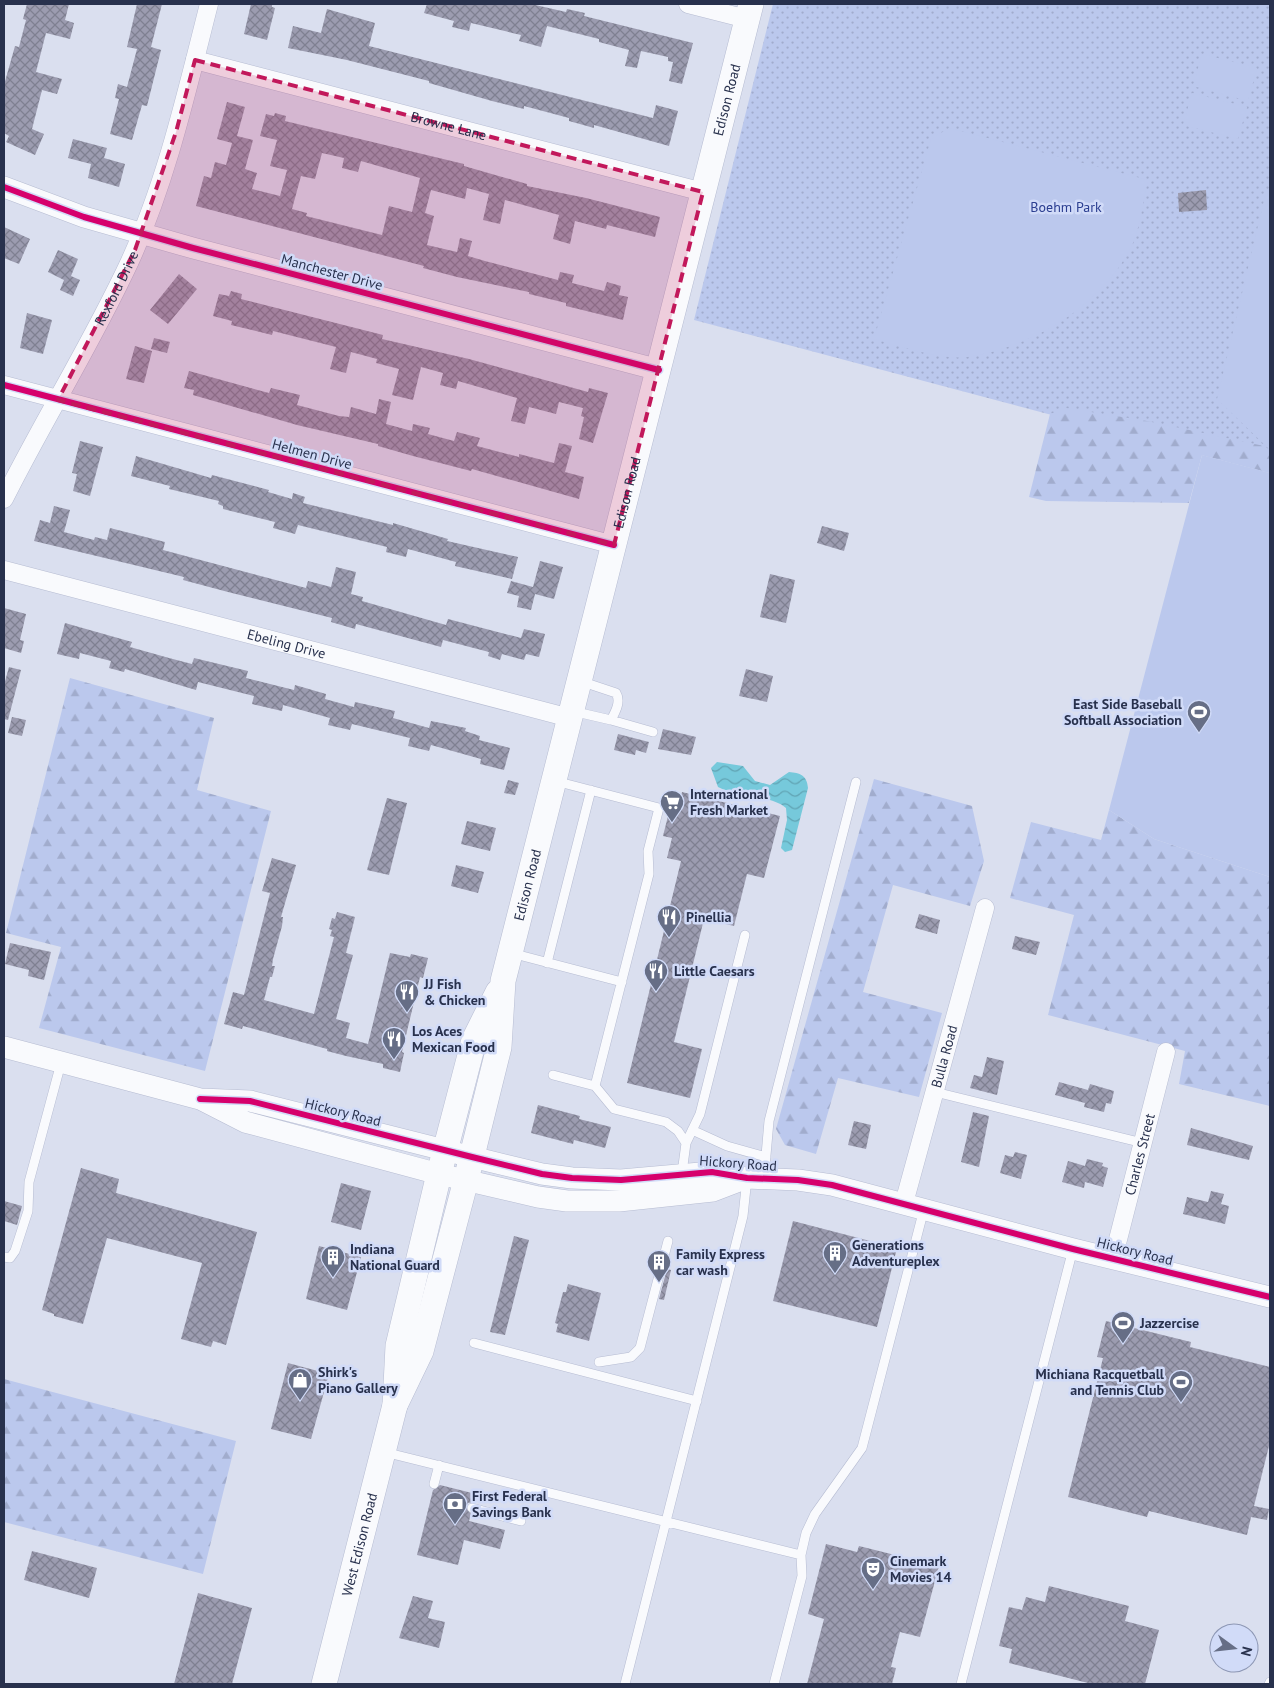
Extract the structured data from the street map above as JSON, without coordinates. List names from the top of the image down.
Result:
{
  "streets": {
    "main road": ["Edison Road", "West Edison Road"],
    "street": [
      "Browne Lane",
      "Manchester Drive",
      "Rexford Drive",
      "Helmen Drive",
      "Ebeling Drive",
      "Bulla Road",
      "Hickory Road",
      "Charles Street"
    ]
  },
  "crossings": [
    ["Edison Road", "Browne Lane"],
    ["Edison Road", "Manchester Drive"],
    ["Edison Road", "Helmen Drive"],
    ["Edison Road", "Ebeling Drive"],
    ["Edison Road", "Hickory Road"],
    ["Edison Road", "West Edison Road"],
    ["Browne Lane", "Rexford Drive"],
    ["Manchester Drive", "Rexford Drive"],
    ["Rexford Drive", "Helmen Drive"],
    ["Bulla Road", "Hickory Road"],
    ["Hickory Road", "Charles Street"],
    ["Hickory Road", "West Edison Road"]
  ],
  "parks": ["Boehm Park"],
  "places": {
    "sports": ["East Side Baseball Softball Association", "Jazzercise", "Michiana Racquetball and Tennis Club"],
    "supermarket": ["International Fresh Market"],
    "restaurant": [
      "Pinellia",
      "Little Caesars",
      "JJ Fish & Chicken",
      "Los Aces Mexican Food"
    ],
    "building": ["Generations Adventureplex", "Indiana National Guard", "Family Express car wash"],
    "shop": ["Shirk's Piano Gallery"],
    "bank": ["First Federal Savings Bank"],
    "theatre": ["Cinemark Movies 14"]
  },
  "north": "right"
}
